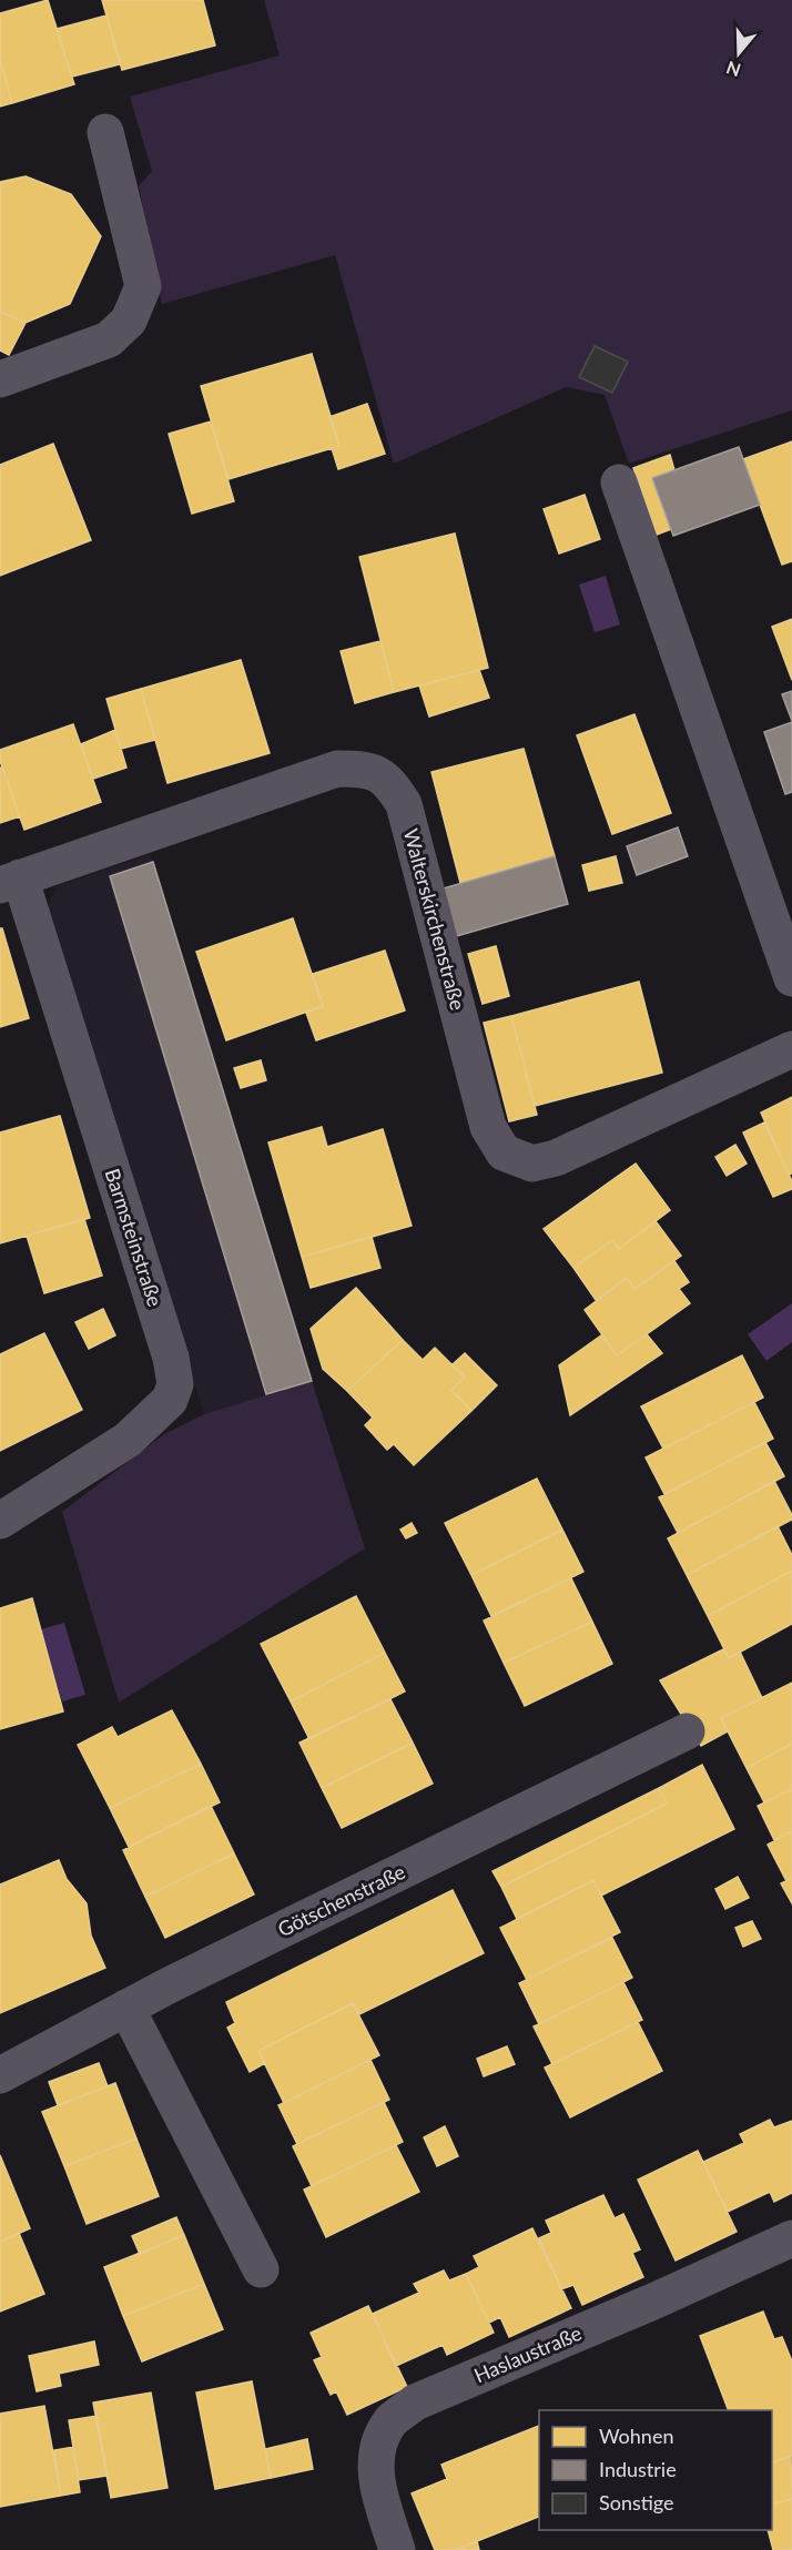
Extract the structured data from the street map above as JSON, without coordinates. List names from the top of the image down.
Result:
{
  "streets": {
    "street": [
      "Walterskirchenstraße",
      "Barmsteinstraße",
      "Götschenstraße",
      "Haslaustraße"
    ]
  },
  "crossings": [
    ["Walterskirchenstraße", "Barmsteinstraße"]
  ],
  "legend": ["Wohnen", "Industrie", "Sonstige"],
  "north": "bottom"
}
